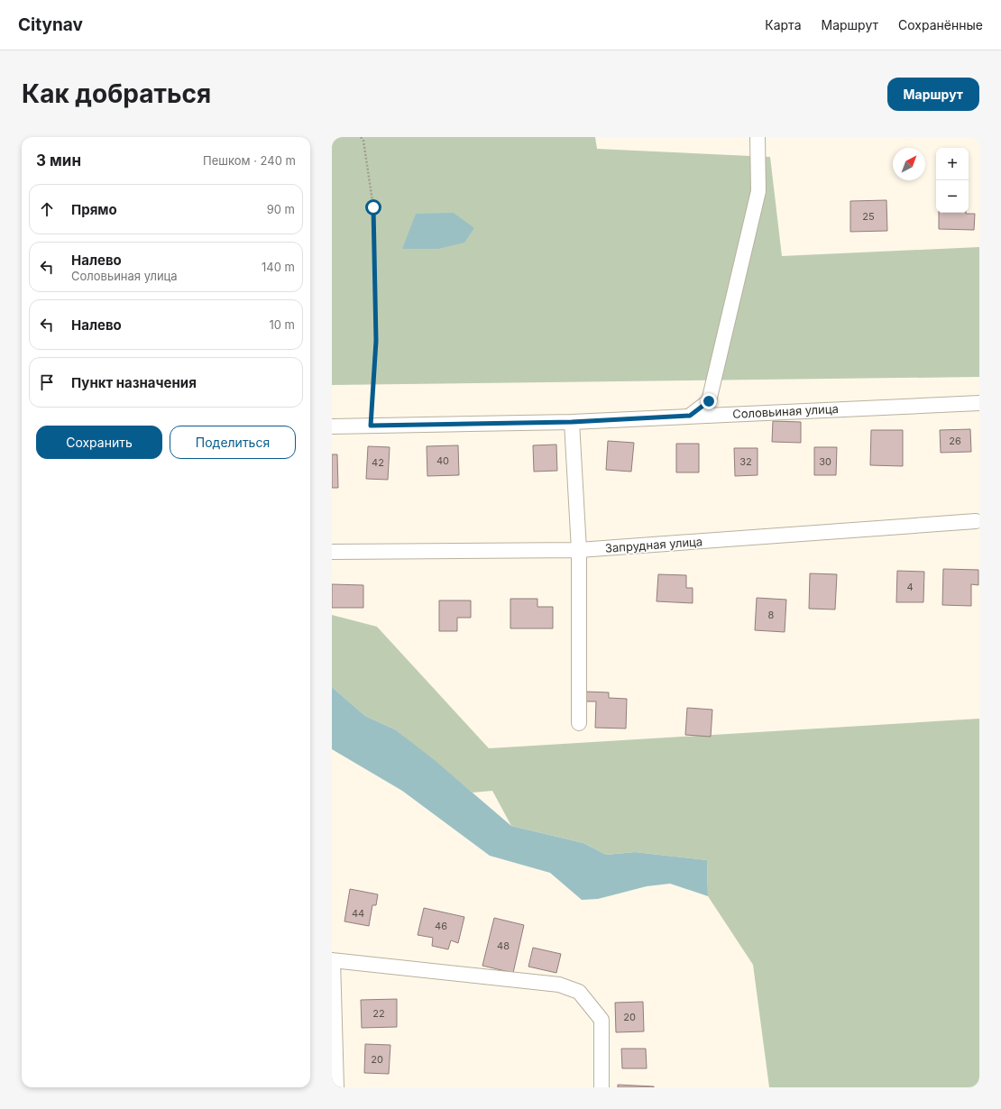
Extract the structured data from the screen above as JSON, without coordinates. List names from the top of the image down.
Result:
{
  "streets": {
    "street": ["Соловьиная улица", "Запрудная улица"]
  },
  "house_numbers": [
    "25",
    "26",
    "40",
    "32",
    "30",
    "42",
    "4",
    "8",
    "44",
    "46",
    "48",
    "22",
    "20",
    "20"
  ],
  "north": "top right",
  "page": {
    "header": "Citynav",
    "nav": ["Карта", "Маршрут", "Сохранённые"],
    "buttons": [
      "Маршрут",
      ["Сохранить", "Поделиться"]
    ],
    "title": "Как добраться",
    "heading": ["3 мин", "Пешком · 240 m"],
    "map_buttons": ["+", "−"],
    "list": [
      ["Прямо", "90 m"],
      ["Налево", "Соловьиная улица", "140 m"],
      ["Налево", "10 m"],
      "Пункт назначения"
    ]
  }
}
